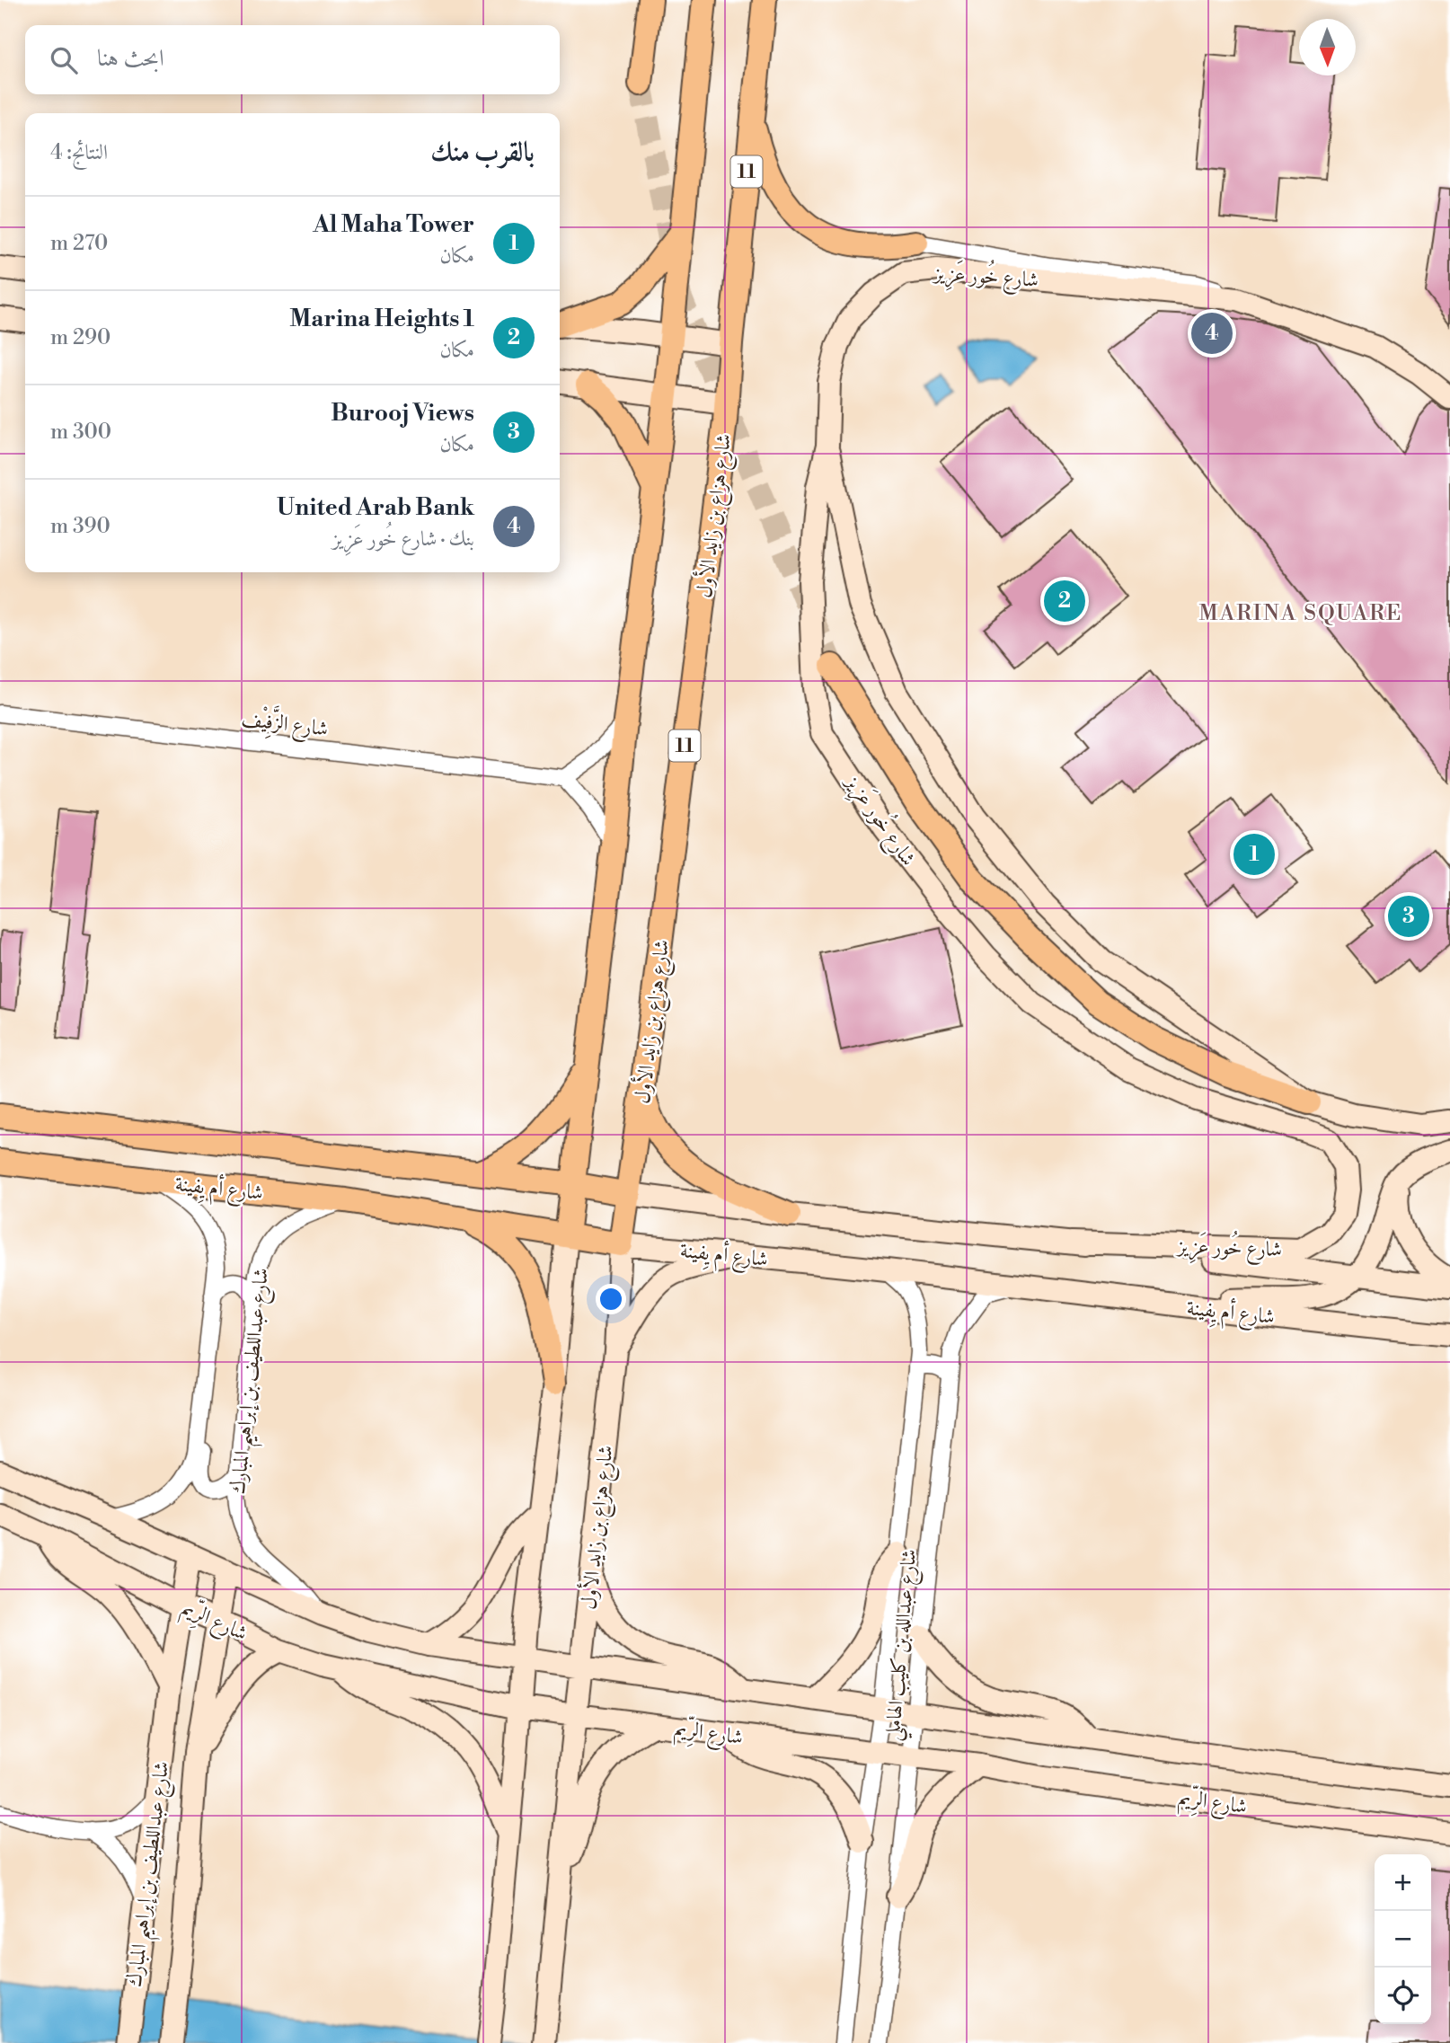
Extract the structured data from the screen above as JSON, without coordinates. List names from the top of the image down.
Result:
{
  "streets": {
    "main road": [
      "11",
      "شارع خُور عَزِيز",
      "شارع هزاع بن زايد الأول",
      "شارع أم يِفينة",
      "شارع عبداللطيف بن إبراهيم المبارك",
      "شارع الرِّيم"
    ],
    "street": ["شارع الزَّفِيْف", "شارع عبدالله بن كليب الهاملي"]
  },
  "crossings": [
    ["شارع هزاع بن زايد الأول", "شارع أم يِفينة"],
    ["شارع هزاع بن زايد الأول", "شارع الرِّيم"],
    ["شارع أم يِفينة", "شارع عبداللطيف بن إبراهيم المبارك"],
    ["شارع أم يِفينة", "شارع عبدالله بن كليب الهاملي"],
    ["شارع عبداللطيف بن إبراهيم المبارك", "شارع الرِّيم"],
    ["شارع الرِّيم", "شارع عبدالله بن كليب الهاملي"]
  ],
  "districts": ["MARINA SQUARE"],
  "north": "bottom",
  "page": {
    "search": "ابحث هنا",
    "heading": ["بالقرب منك", "النتائج: 4"],
    "list": [
      {
        "mark": "1",
        "name": "Al Maha Tower",
        "note": "مكان",
        "value": "270 m"
      },
      {
        "mark": "2",
        "name": "Marina Heights 1",
        "note": "مكان",
        "value": "290 m"
      },
      {
        "mark": "3",
        "name": "Burooj Views",
        "note": "مكان",
        "value": "300 m"
      },
      {
        "mark": "4",
        "name": "United Arab Bank",
        "note": "بنك · شارع خُور عَزِيز",
        "value": "390 m"
      }
    ],
    "pins": [
      "4",
      "2",
      "1",
      "3"
    ],
    "map_buttons": ["+", "−"]
  }
}
